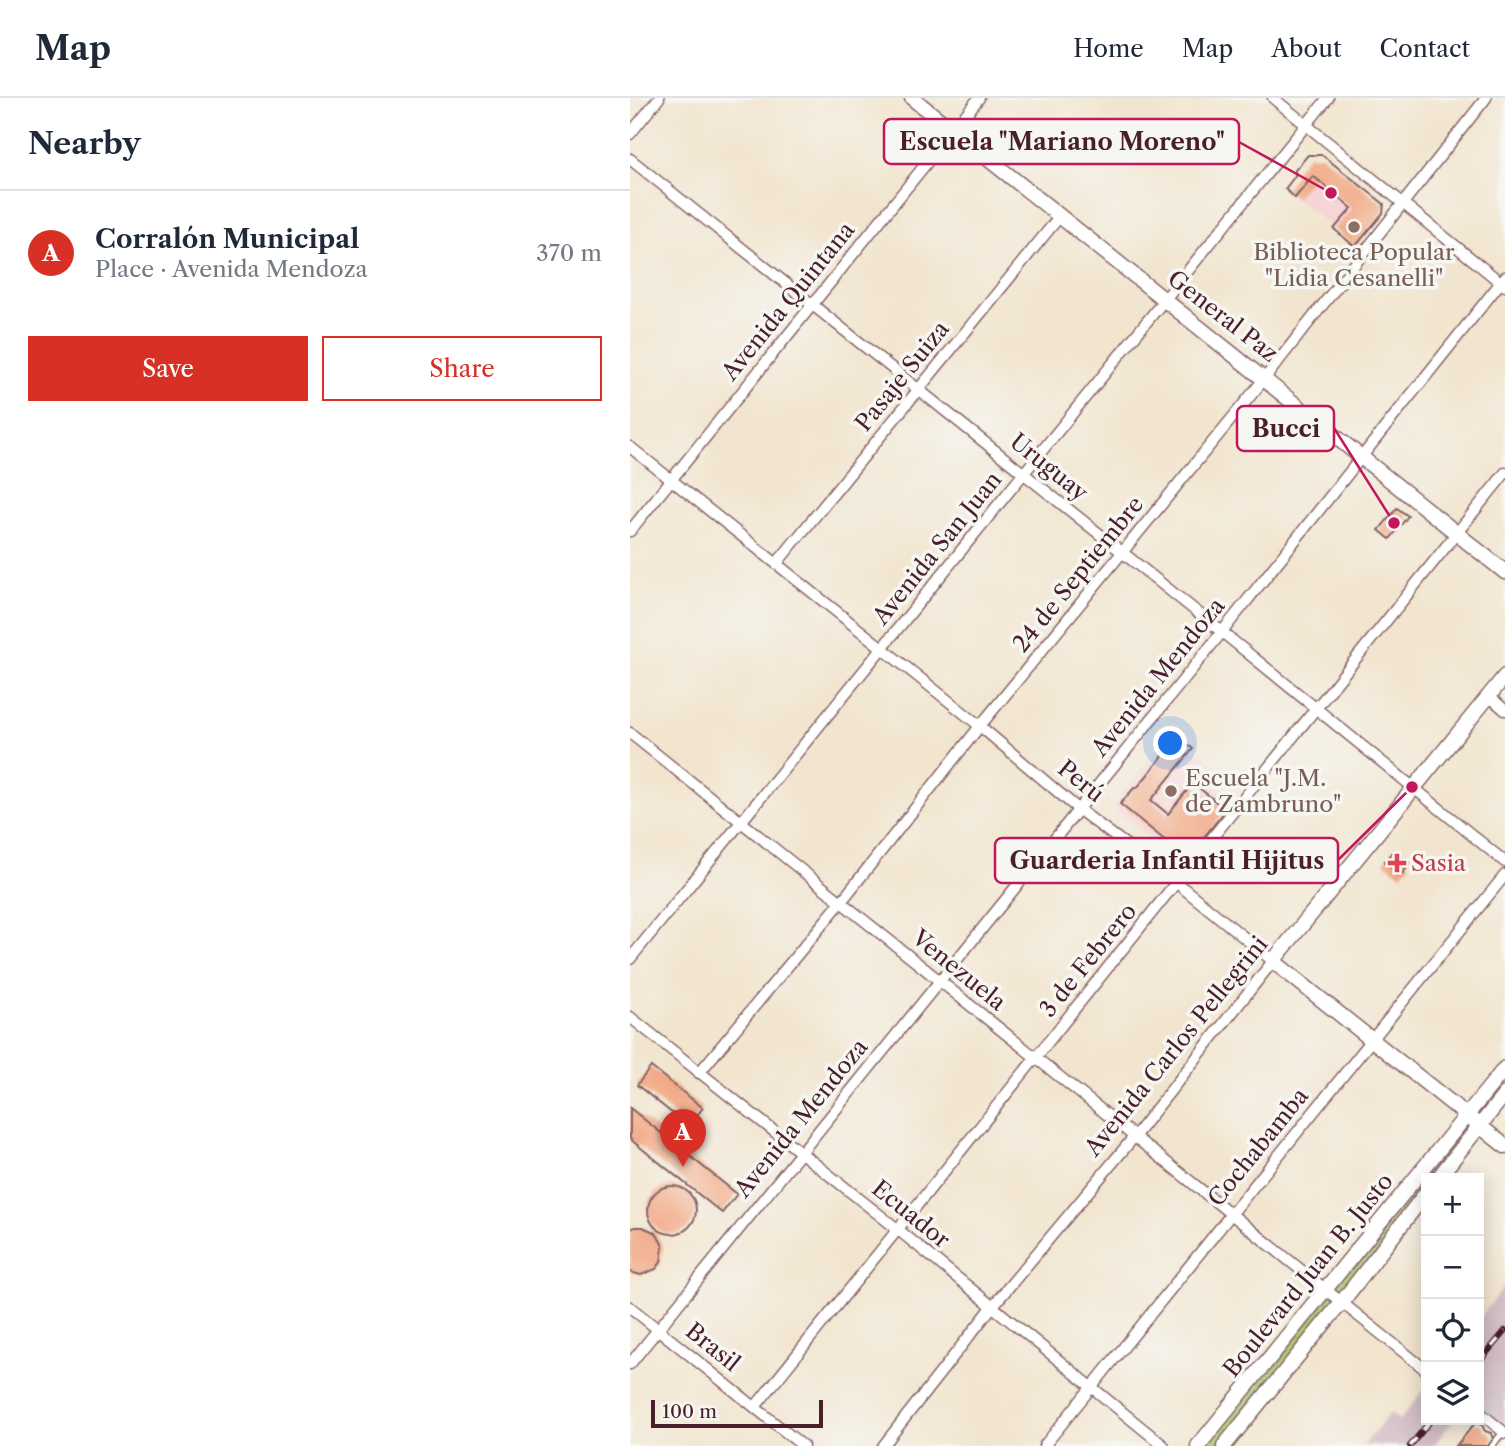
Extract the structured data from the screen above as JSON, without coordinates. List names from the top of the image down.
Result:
{
  "streets": {
    "street": [
      "Avenida Quintana",
      "General Paz",
      "Pasaje Suiza",
      "Uruguay",
      "Avenida San Juan",
      "24 de Septiembre",
      "Avenida Mendoza",
      "Perú",
      "3 de Febrero",
      "Venezuela",
      "Avenida Carlos Pellegrini",
      "Cochabamba",
      "Ecuador",
      "Boulevard Juan B. Justo",
      "Brasil"
    ]
  },
  "crossings": [
    ["Avenida Quintana", "General Paz"],
    ["Avenida Quintana", "Uruguay"],
    ["Avenida Quintana", "Perú"],
    ["General Paz", "Pasaje Suiza"],
    ["General Paz", "Avenida San Juan"],
    ["General Paz", "24 de Septiembre"],
    ["General Paz", "Avenida Mendoza"],
    ["General Paz", "3 de Febrero"],
    ["Pasaje Suiza", "Uruguay"],
    ["Pasaje Suiza", "Perú"],
    ["Uruguay", "Avenida San Juan"],
    ["Uruguay", "24 de Septiembre"],
    ["Uruguay", "Avenida Mendoza"],
    ["Uruguay", "3 de Febrero"],
    ["Uruguay", "Avenida Carlos Pellegrini"],
    ["Avenida San Juan", "Perú"],
    ["Avenida San Juan", "Venezuela"],
    ["24 de Septiembre", "Perú"],
    ["24 de Septiembre", "Venezuela"],
    ["24 de Septiembre", "Ecuador"],
    ["Avenida Mendoza", "Perú"],
    ["Avenida Mendoza", "Venezuela"],
    ["Avenida Mendoza", "Ecuador"],
    ["Avenida Mendoza", "Brasil"],
    ["Perú", "3 de Febrero"],
    ["Perú", "Avenida Carlos Pellegrini"],
    ["Perú", "Cochabamba"],
    ["Perú", "Boulevard Juan B. Justo"],
    ["3 de Febrero", "Venezuela"],
    ["3 de Febrero", "Ecuador"],
    ["3 de Febrero", "Brasil"],
    ["Venezuela", "Avenida Carlos Pellegrini"],
    ["Venezuela", "Cochabamba"],
    ["Venezuela", "Boulevard Juan B. Justo"],
    ["Avenida Carlos Pellegrini", "Ecuador"],
    ["Cochabamba", "Ecuador"]
  ],
  "places": {
    "other": [
      "Escuela \"Mariano Moreno\"",
      "Biblioteca Popular \"Lidia Cesanelli\"",
      "Bucci",
      "Guarderia Infantil Hijitus",
      "Escuela \"J.M. de Zambruno\""
    ],
    "health": ["Sasia"]
  },
  "scale_bar": "100 m",
  "page": {
    "header": "Map",
    "nav": [
      "Home",
      "Map",
      "About",
      "Contact"
    ],
    "heading": "Nearby",
    "list": [
      {
        "mark": "A",
        "name": "Corralón Municipal",
        "note": "Place · Avenida Mendoza",
        "value": "370 m"
      }
    ],
    "buttons": ["Save", "Share"],
    "pins": "A",
    "map_buttons": ["+", "−"],
    "scale": "100 m"
  }
}
